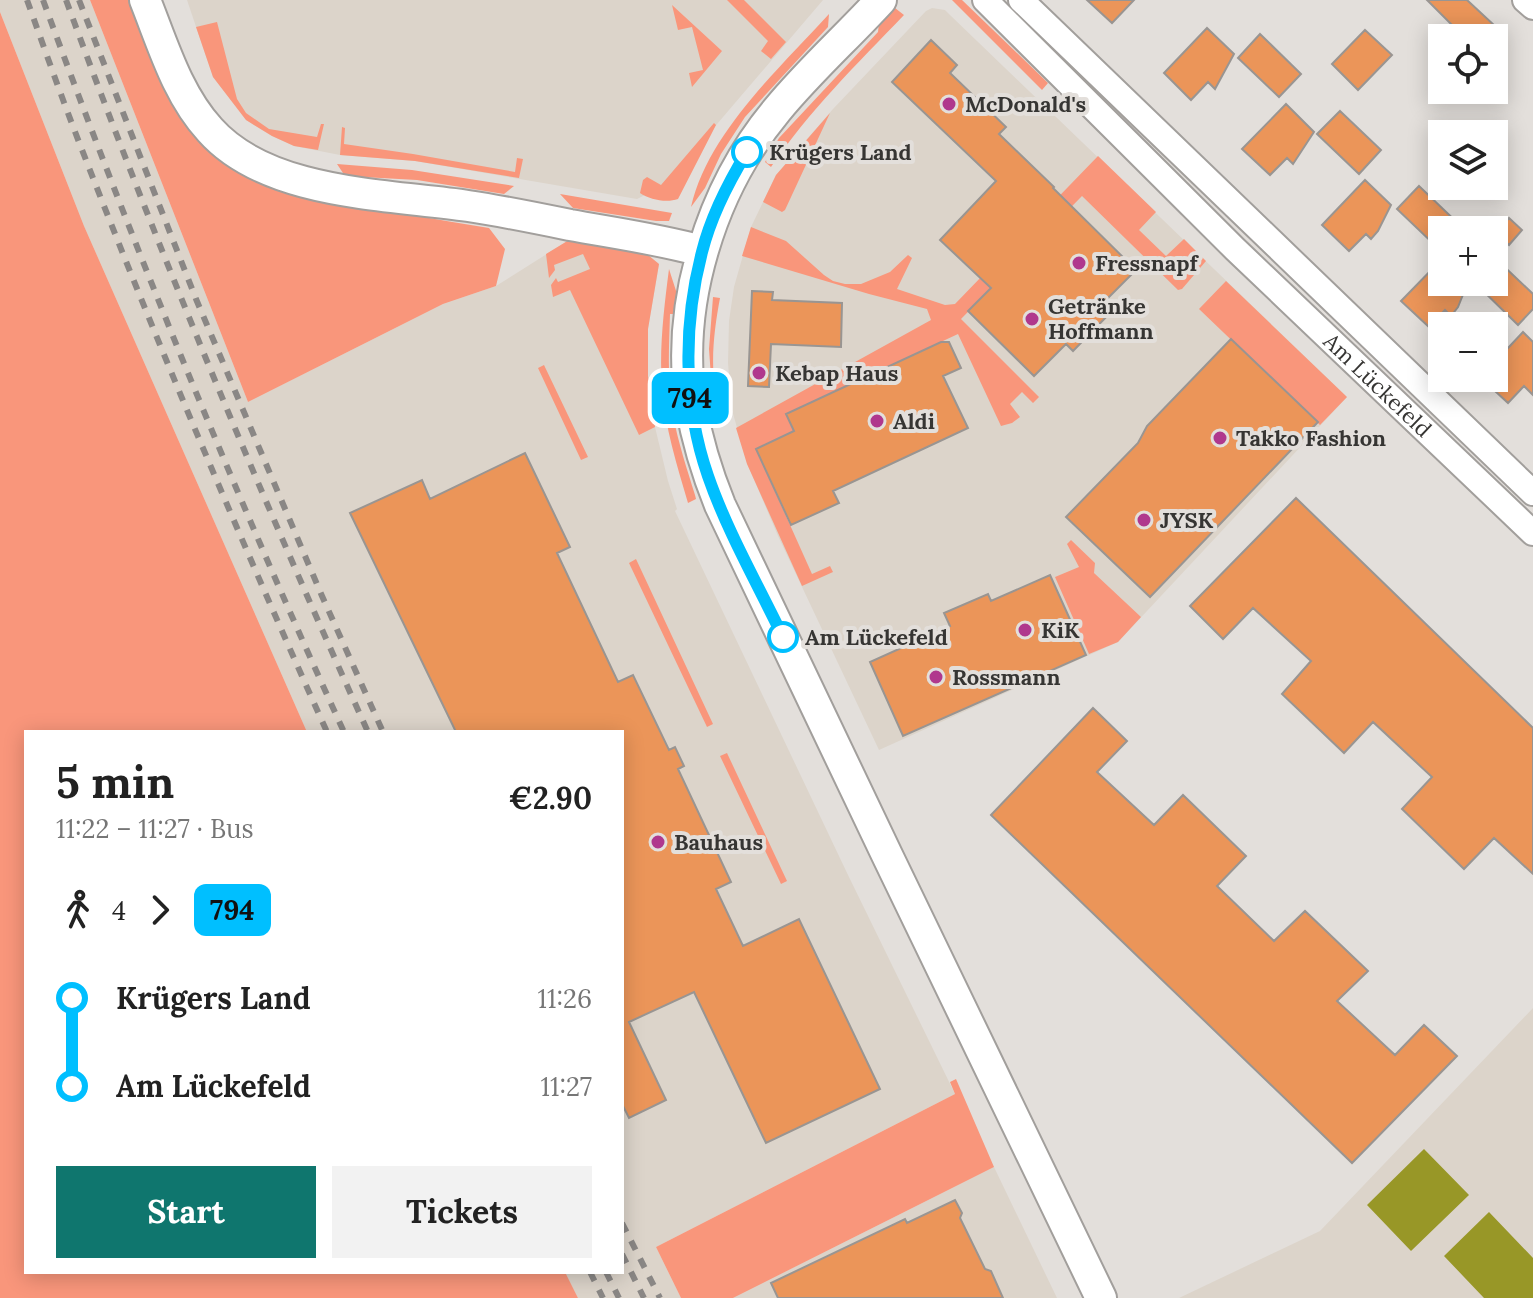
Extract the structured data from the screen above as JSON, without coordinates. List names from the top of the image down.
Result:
{
  "streets": {
    "street": ["Am Lückefeld"]
  },
  "places": [
    "McDonald's",
    "Krügers Land",
    "Fressnapf",
    "Getränke Hoffmann",
    "Kebap Haus",
    "Aldi",
    "Takko Fashion",
    "JYSK",
    "KiK",
    "Am Lückefeld",
    "Rossmann",
    "Bauhaus"
  ],
  "lines": ["bus line 794"],
  "page": {
    "on_map": "794",
    "map_buttons": ["+", "−"],
    "heading": ["5 min", "11:22 – 11:27 · Bus", "€2.90"],
    "legs": ["4", "794"],
    "list": [
      {
        "name": "Krügers Land",
        "value": "11:26"
      },
      {
        "name": "Am Lückefeld",
        "value": "11:27"
      }
    ],
    "buttons": ["Start", "Tickets"]
  }
}
